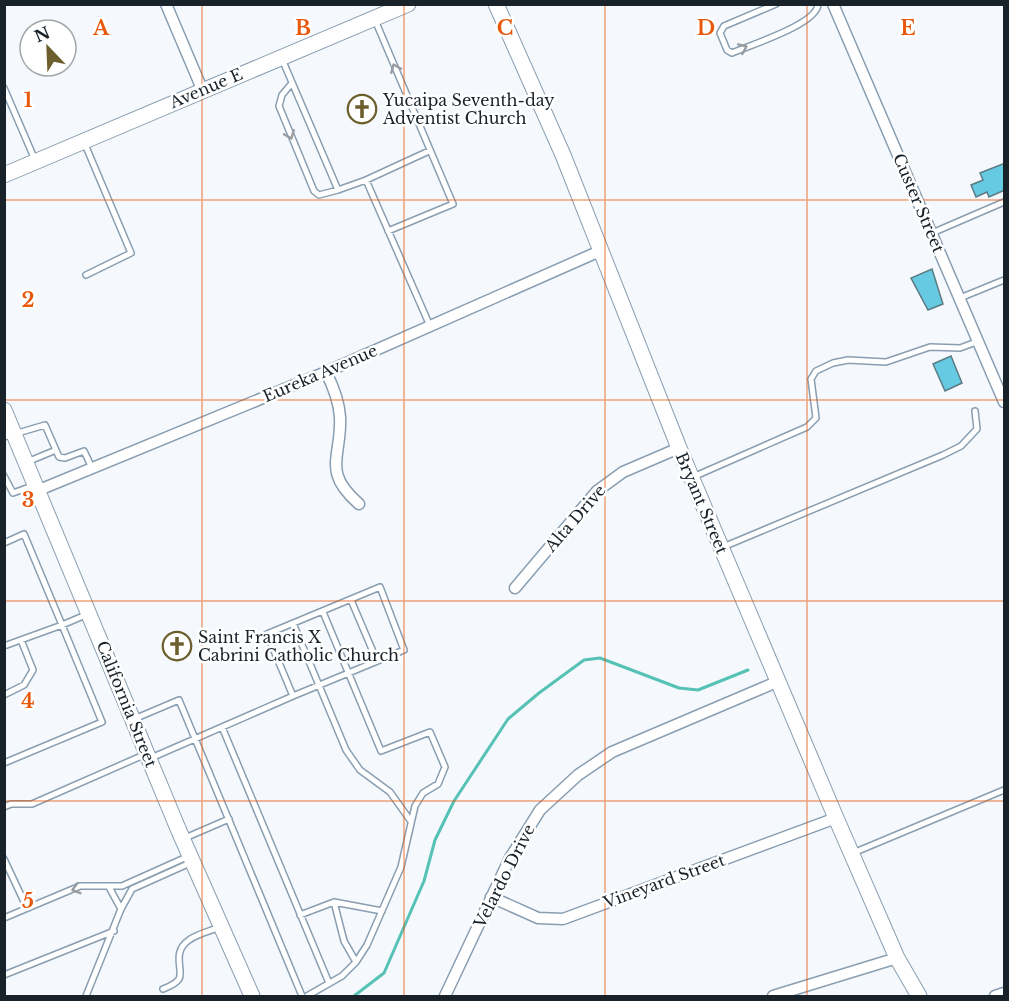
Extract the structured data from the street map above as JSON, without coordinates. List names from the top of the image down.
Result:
{
  "streets": {
    "street": [
      "Avenue E",
      "Custer Street",
      "Eureka Avenue",
      "Bryant Street",
      "Alta Drive",
      "California Street",
      "Velardo Drive",
      "Vineyard Street"
    ]
  },
  "crossings": [
    ["Eureka Avenue", "Bryant Street"],
    ["Eureka Avenue", "California Street"],
    ["Bryant Street", "Alta Drive"],
    ["Bryant Street", "Velardo Drive"],
    ["Bryant Street", "Vineyard Street"],
    ["Velardo Drive", "Vineyard Street"]
  ],
  "places": {
    "church": ["Yucaipa Seventh-day Adventist Church", "Saint Francis X Cabrini Catholic Church"]
  },
  "north": "top left",
  "grid": {
    "columns": [
      "A",
      "B",
      "C",
      "D",
      "E"
    ],
    "rows": [
      "1",
      "2",
      "3",
      "4",
      "5"
    ]
  }
}
